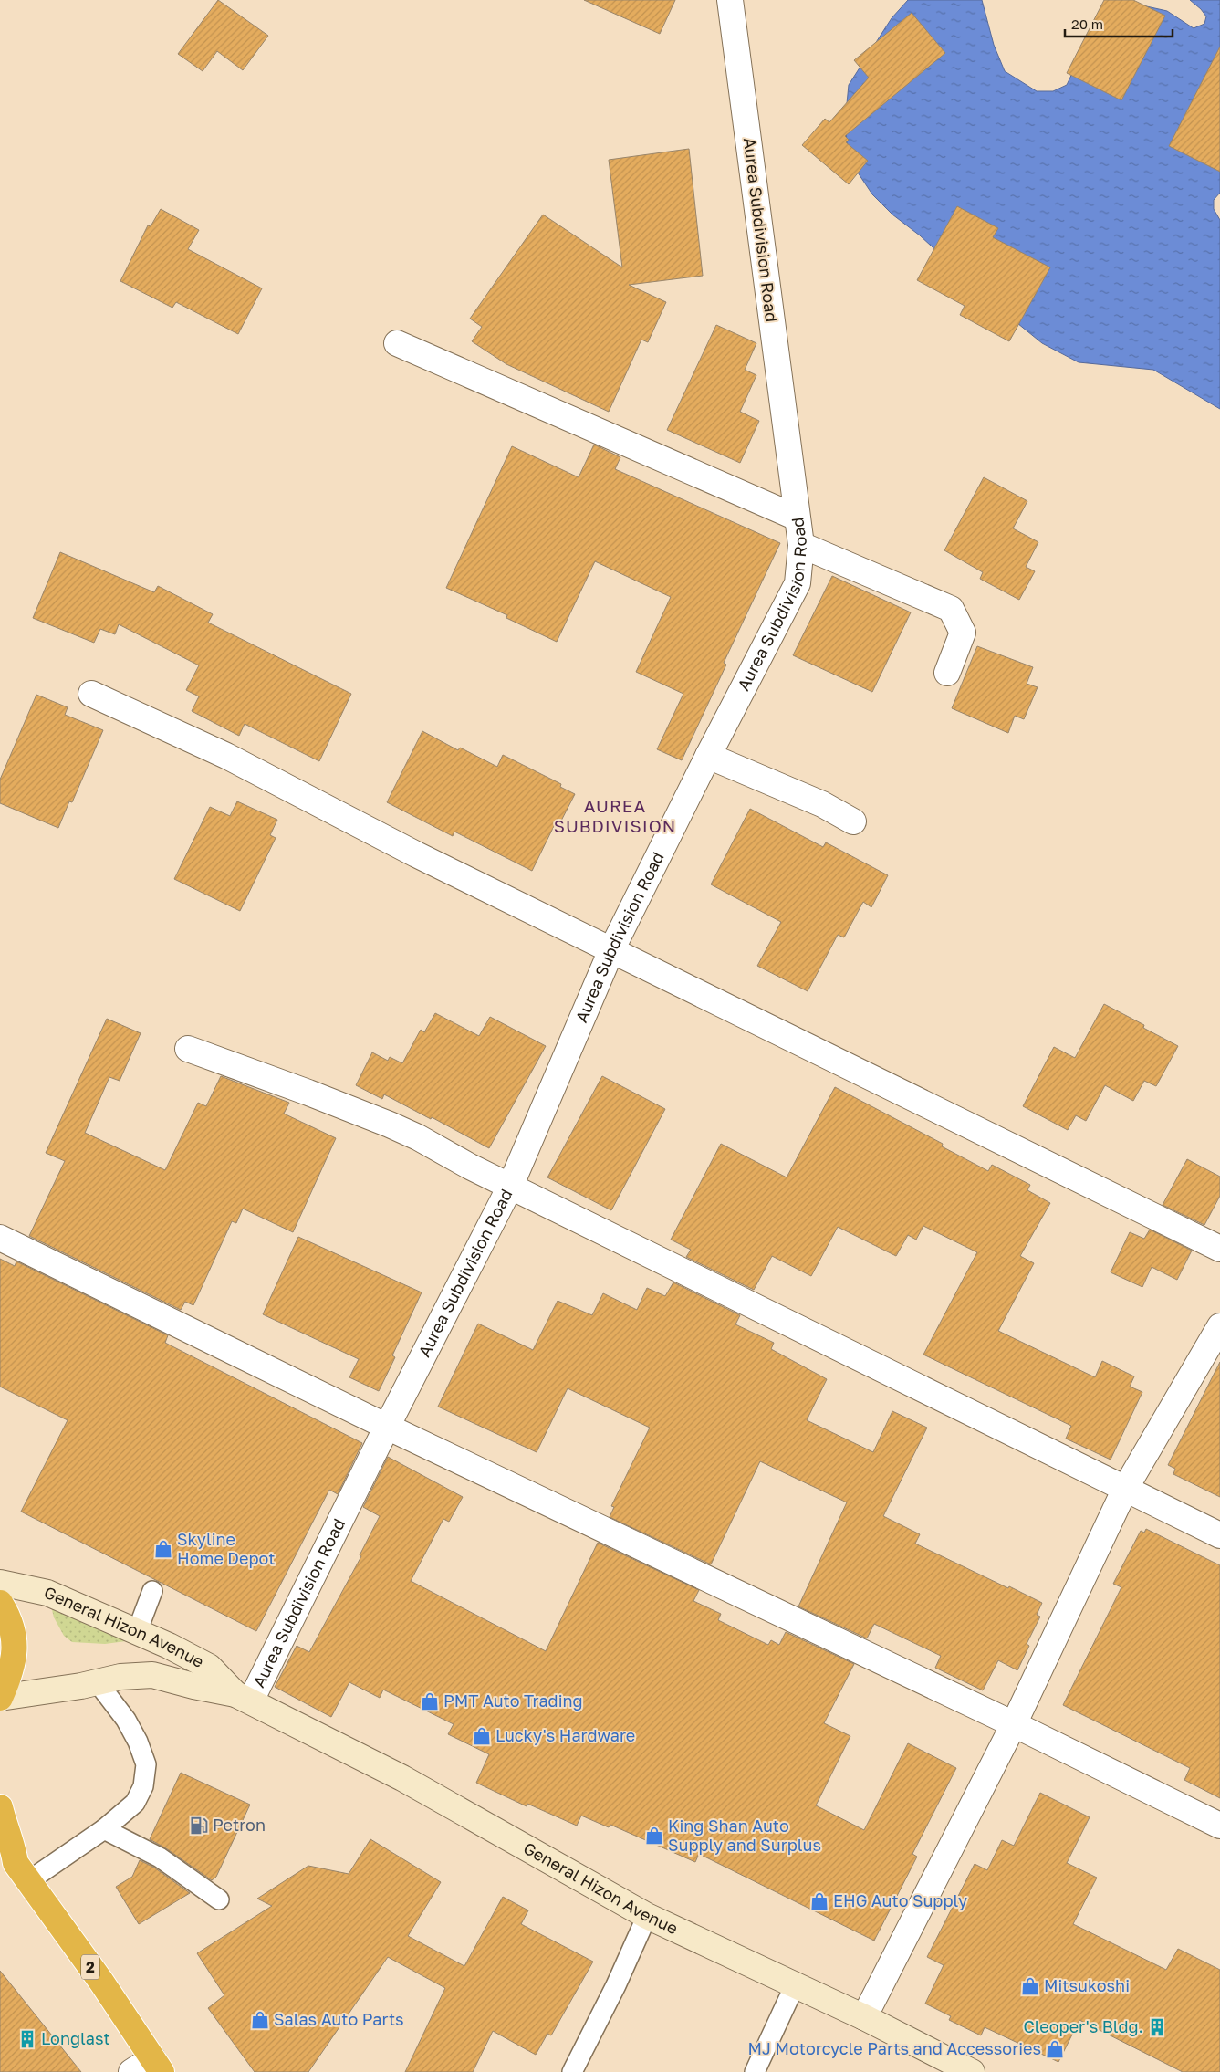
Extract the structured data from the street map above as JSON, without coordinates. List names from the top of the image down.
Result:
{
  "streets": {
    "highway": ["2"],
    "main road": ["General Hizon Avenue"],
    "street": ["Aurea Subdivision Road"]
  },
  "crossings": [
    ["Aurea Subdivision Road", "General Hizon Avenue"]
  ],
  "districts": ["AUREA SUBDIVISION"],
  "places": {
    "shop": [
      "Skyline Home Depot",
      "PMT Auto Trading",
      "Lucky's Hardware",
      "King Shan Auto Supply and Surplus",
      "EHG Auto Supply",
      "Mitsukoshi",
      "Salas Auto Parts",
      "MJ Motorcycle Parts and Accessories"
    ],
    "fuel station": ["Petron"],
    "building": ["Cleoper's Bldg.", "Longlast"]
  },
  "scale_bar": "20 m"
}
